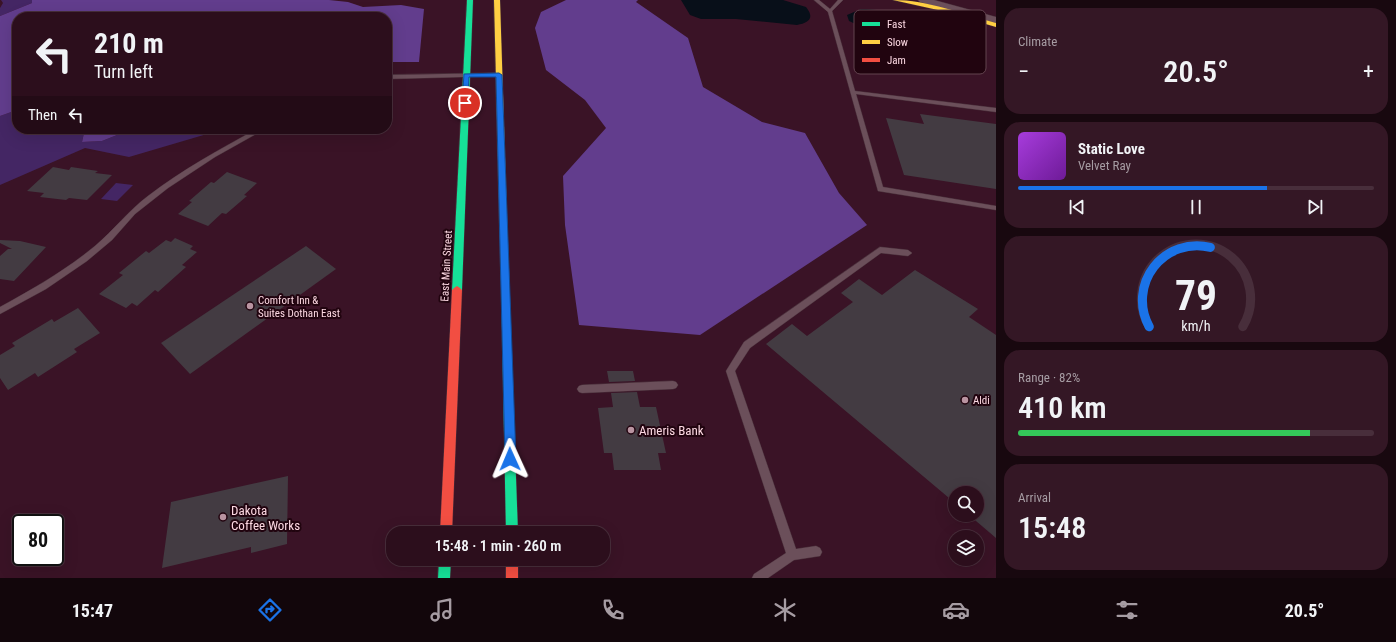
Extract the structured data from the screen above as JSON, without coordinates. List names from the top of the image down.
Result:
{
  "streets": {
    "main road": ["East Main Street"]
  },
  "places": [
    "Comfort Inn & Suites Dothan East",
    "Aldi",
    "Ameris Bank",
    "Dakota Coffee Works"
  ],
  "legend": ["Fast", "Slow", "Jam"],
  "page": {
    "tile": [
      "Climate",
      ["Range · 82%", "410 km"],
      ["Arrival", "15:48"]
    ],
    "turn": ["210 m", "Turn left"],
    "heat": ["−", "20.5°", "+"],
    "then": "Then",
    "song": ["Static Love", "Velvet Ray"],
    "limit": "80",
    "trip": "15:48 · 1 min · 260 m",
    "tabs": ["15:47", "20.5°"],
    "gauge": ["79", "km/h"]
  }
}
